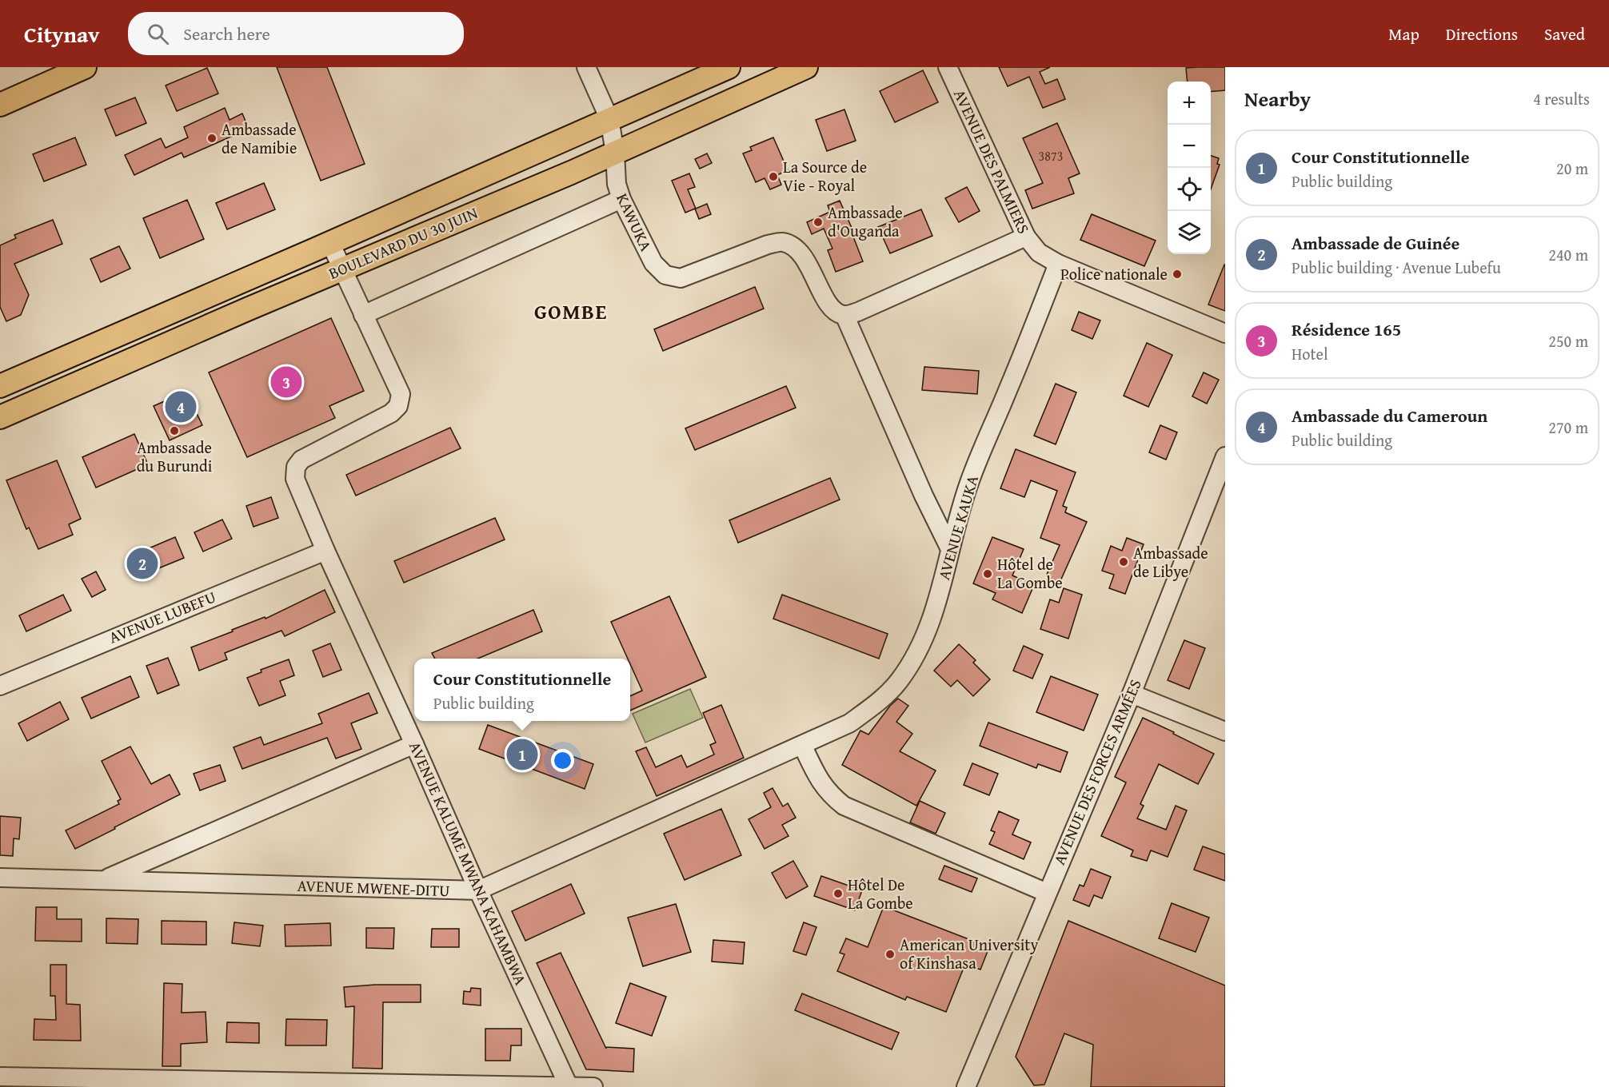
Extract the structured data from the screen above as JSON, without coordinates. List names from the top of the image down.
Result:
{
  "streets": {
    "main road": ["BOULEVARD DU 30 JUIN"],
    "street": [
      "AVENUE DES PALMIERS",
      "KAWUKA",
      "AVENUE KAUKA",
      "AVENUE LUBEFU",
      "AVENUE DES FORCES ARMÉES",
      "AVENUE KALUME MWANA KAHAMBWA",
      "AVENUE MWENE-DITU"
    ]
  },
  "crossings": [
    ["AVENUE DES PALMIERS", "AVENUE KAUKA"],
    ["KAWUKA", "BOULEVARD DU 30 JUIN"],
    ["BOULEVARD DU 30 JUIN", "AVENUE KALUME MWANA KAHAMBWA"],
    ["AVENUE KAUKA", "AVENUE MWENE-DITU"],
    ["AVENUE LUBEFU", "AVENUE KALUME MWANA KAHAMBWA"],
    ["AVENUE KALUME MWANA KAHAMBWA", "AVENUE MWENE-DITU"]
  ],
  "districts": ["GOMBE"],
  "places": [
    "Ambassade de Namibie",
    "La Source de Vie - Royal",
    "Ambassade d'Ouganda",
    "Police nationale",
    "Ambassade du Burundi",
    "Ambassade de Libye",
    "Hôtel de La Gombe",
    "Hôtel De La Gombe",
    "American University of Kinshasa"
  ],
  "house_numbers": ["3873"],
  "page": {
    "header": "Citynav",
    "search": "Search here",
    "nav": ["Map", "Directions", "Saved"],
    "heading": ["Nearby", "4 results"],
    "map_buttons": ["+", "−"],
    "list": [
      {
        "mark": "1",
        "name": "Cour Constitutionnelle",
        "note": "Public building",
        "value": "20 m"
      },
      {
        "mark": "2",
        "name": "Ambassade de Guinée",
        "note": "Public building · Avenue Lubefu",
        "value": "240 m"
      },
      {
        "mark": "3",
        "name": "Résidence 165",
        "note": "Hotel",
        "value": "250 m"
      },
      {
        "mark": "4",
        "name": "Ambassade du Cameroun",
        "note": "Public building",
        "value": "270 m"
      }
    ],
    "pins": [
      "3",
      "4",
      "2",
      "1"
    ],
    "popup": ["Cour Constitutionnelle", "Public building"]
  }
}
